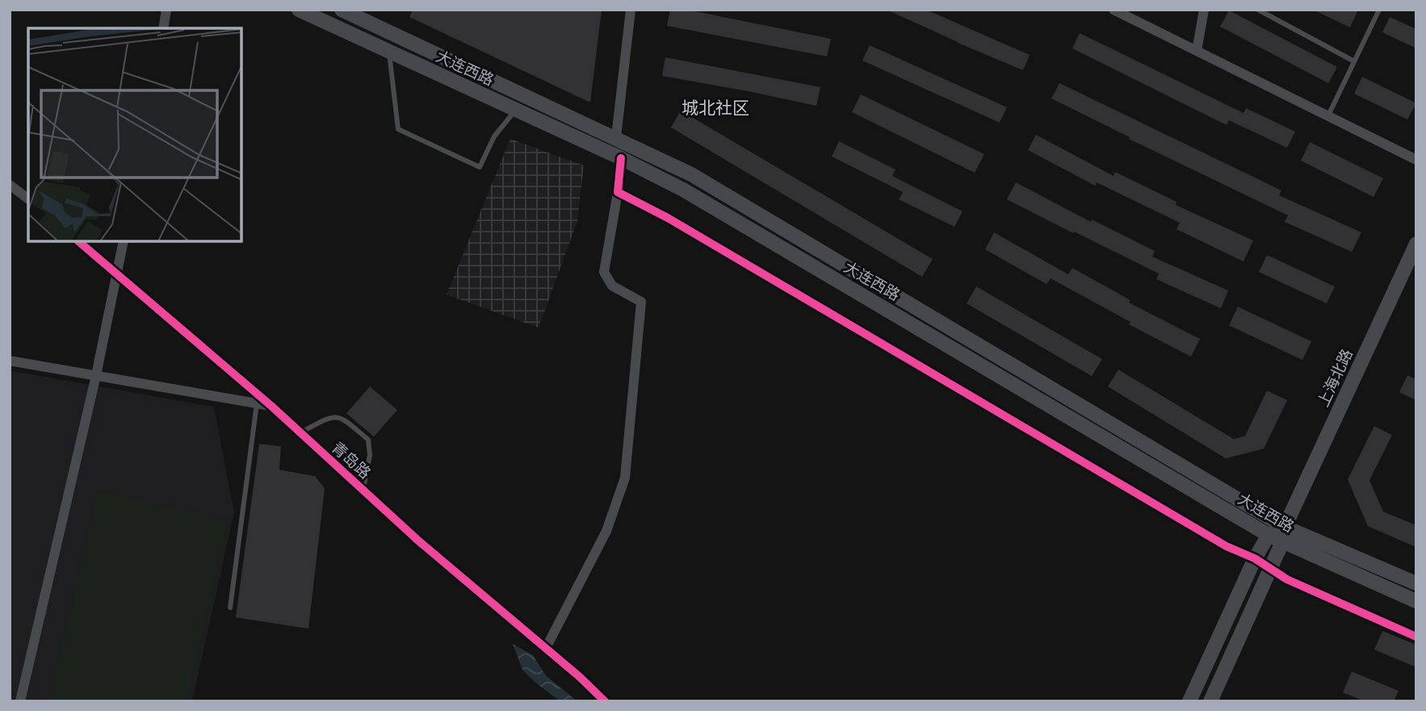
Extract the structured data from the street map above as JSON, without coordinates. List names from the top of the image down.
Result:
{
  "streets": {
    "main road": ["大连西路", "上海北路"],
    "street": ["青岛路"]
  },
  "crossings": [
    ["大连西路", "上海北路"]
  ],
  "districts": ["城北社区"]
}
